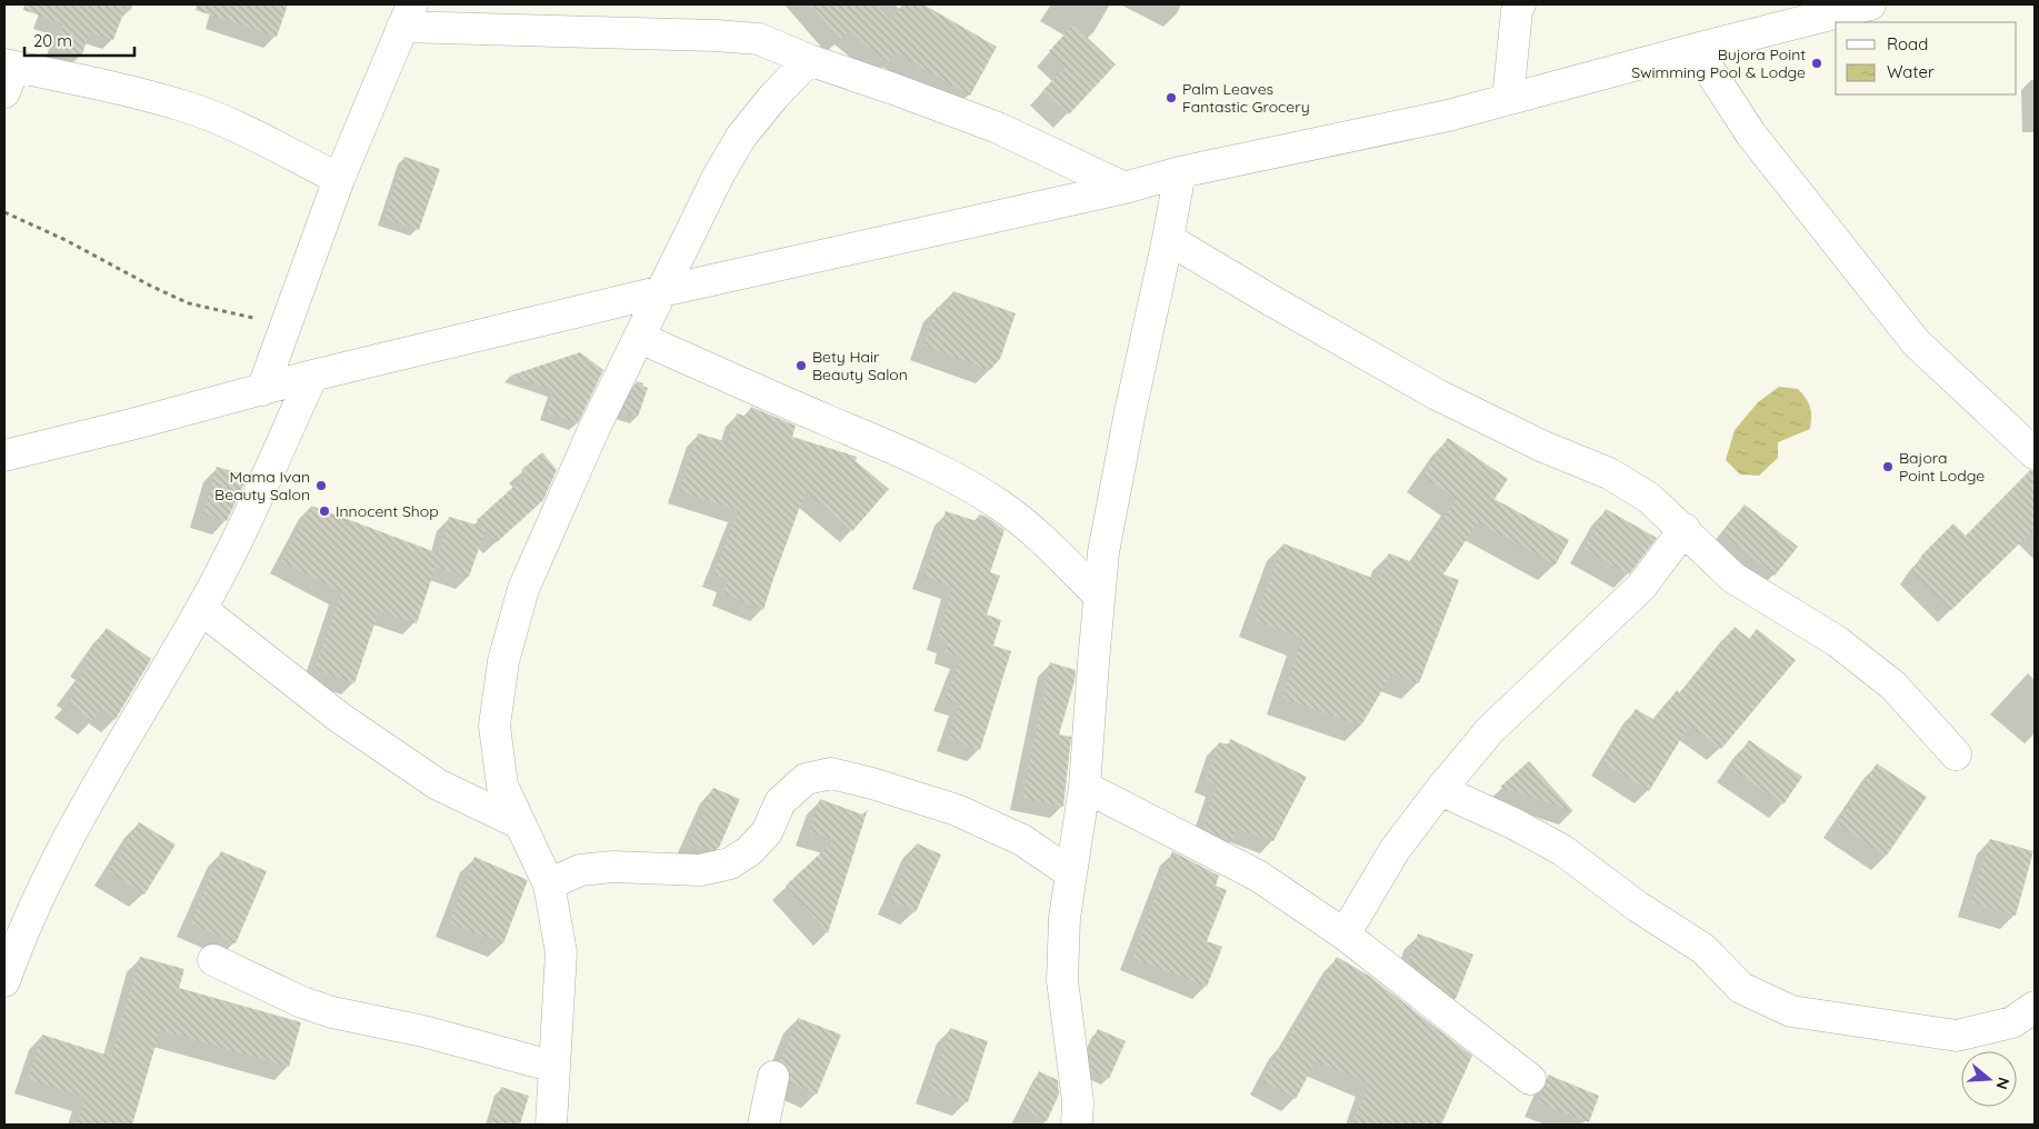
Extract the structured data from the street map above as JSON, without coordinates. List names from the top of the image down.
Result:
{
  "places": [
    "Bujora Point Swimming Pool & Lodge",
    "Palm Leaves Fantastic Grocery",
    "Bety Hair Beauty Salon",
    "Bajora Point Lodge",
    "Mama Ivan Beauty Salon",
    "Innocent Shop"
  ],
  "legend": ["Road", "Water"],
  "scale_bar": "20 m",
  "north": "right"
}
